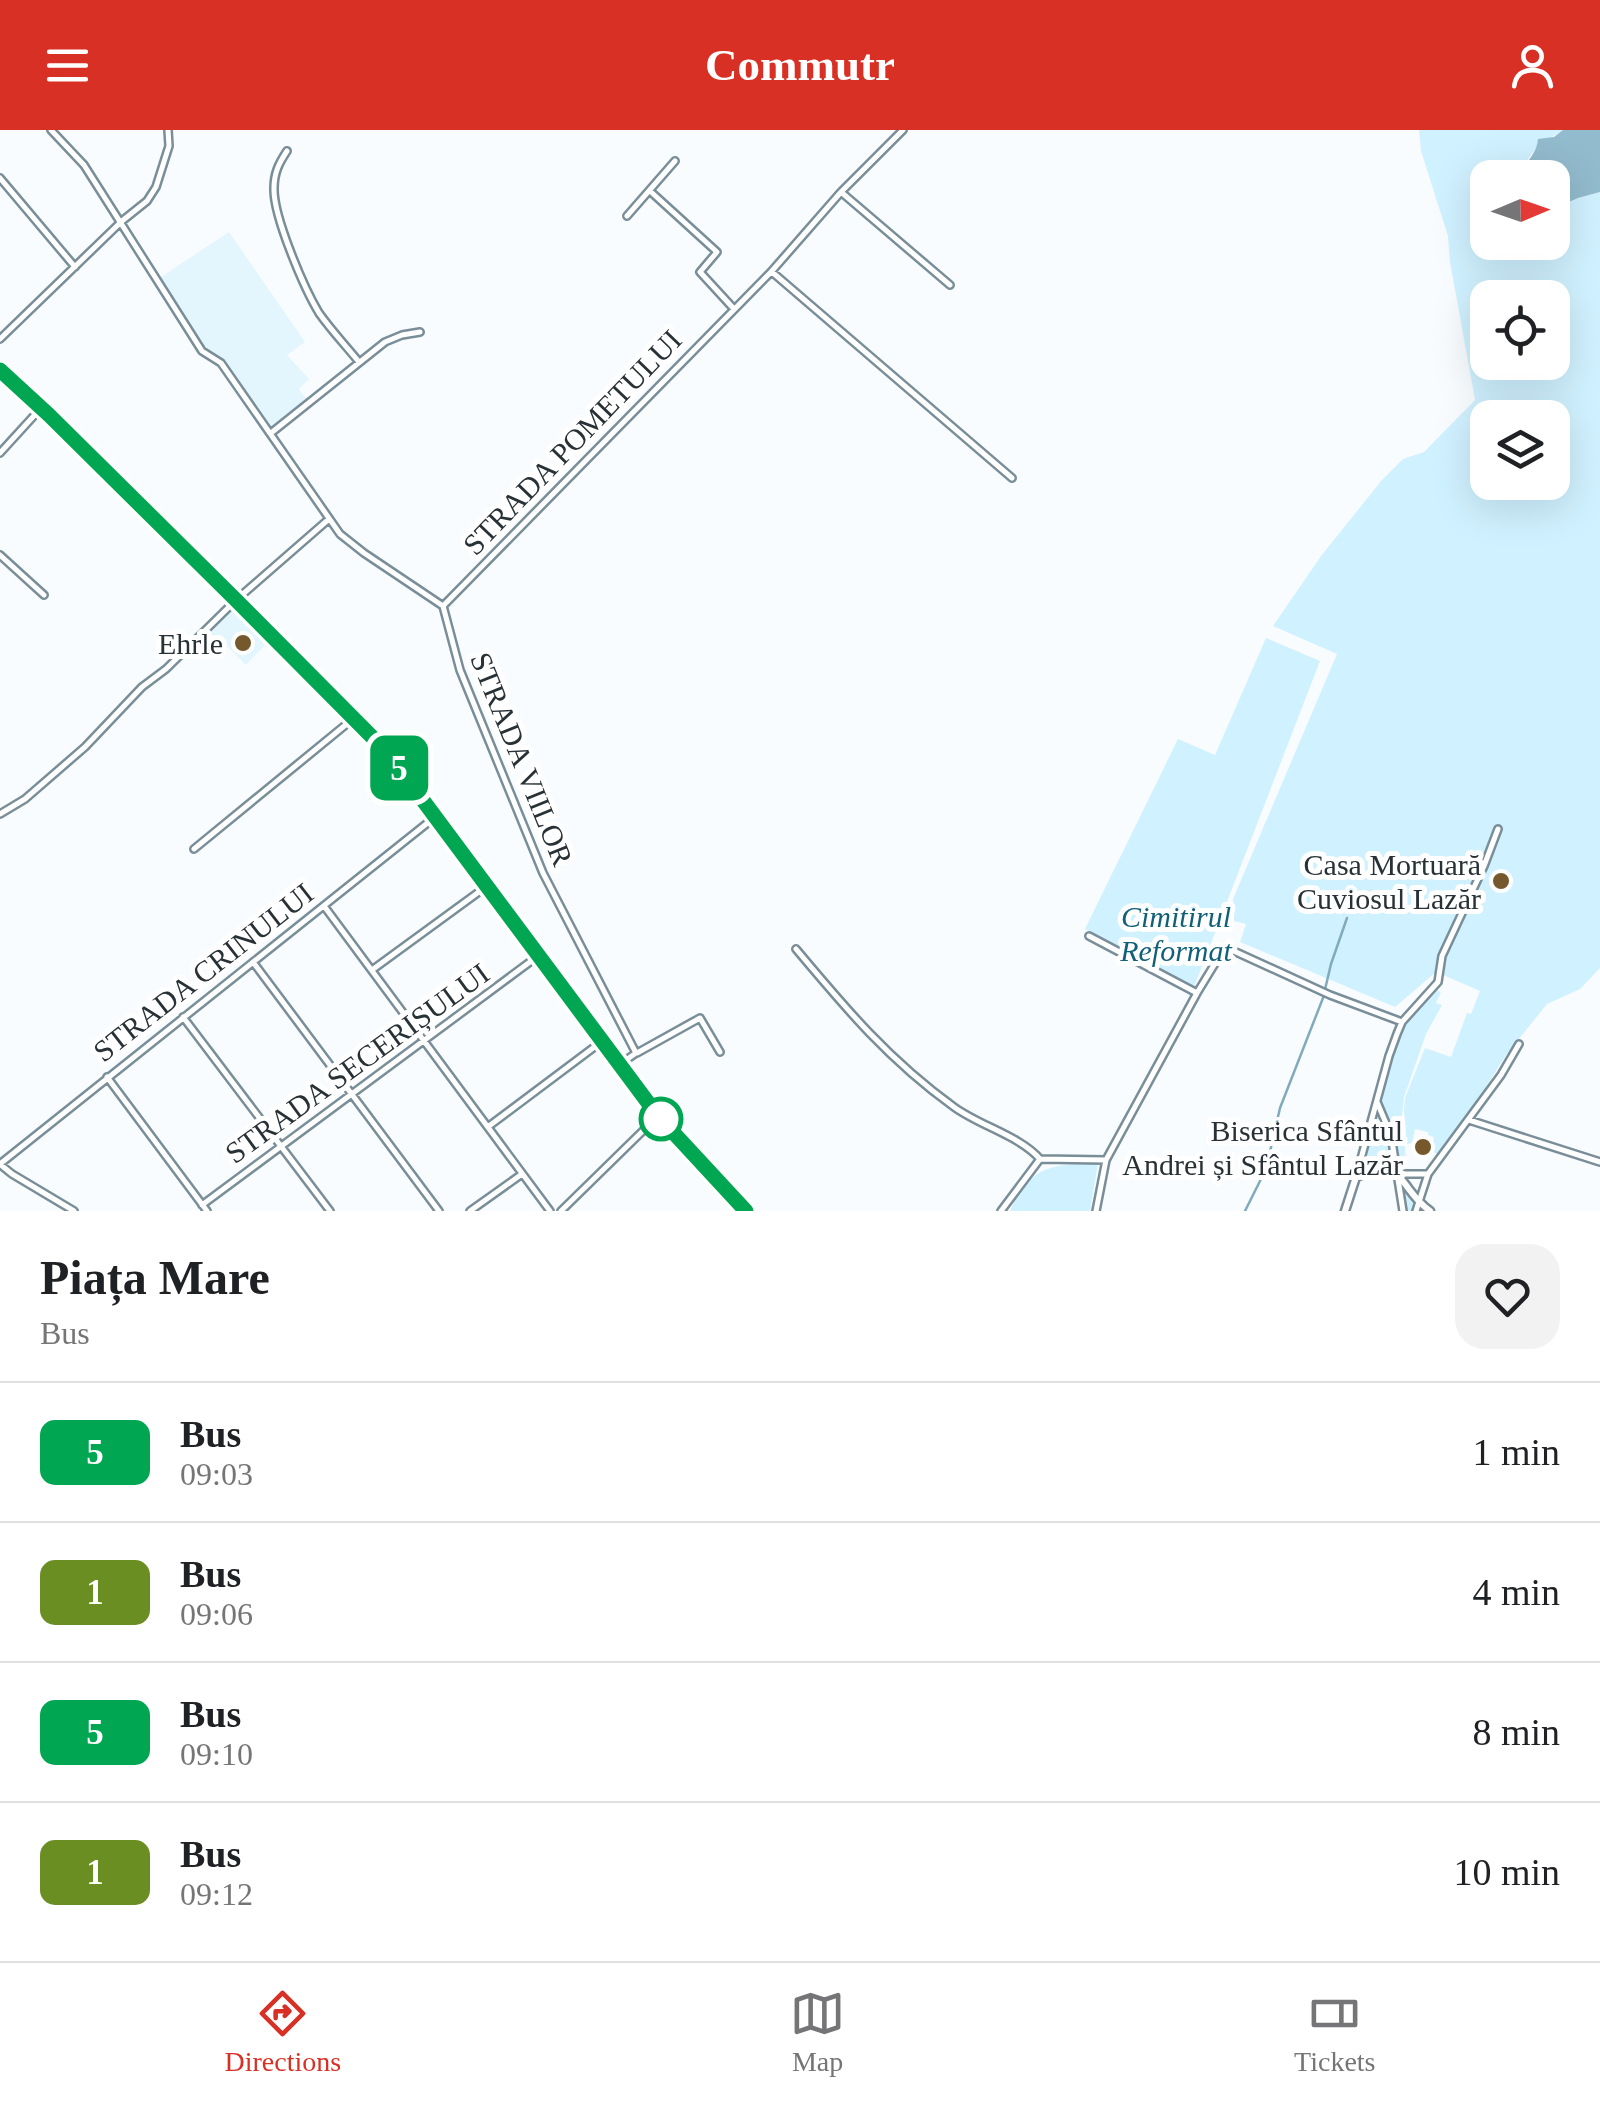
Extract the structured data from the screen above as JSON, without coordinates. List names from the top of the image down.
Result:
{
  "streets": {
    "street": [
      "STRADA POMETULUI",
      "STRADA VIILOR",
      "STRADA CRINULUI",
      "STRADA SECERIȘULUI"
    ]
  },
  "crossings": [
    ["STRADA POMETULUI", "STRADA VIILOR"]
  ],
  "parks": ["Cimitirul Reformat"],
  "places": ["Ehrle", "Casa Mortuară Cuviosul Lazăr", "Biserica Sfântul Andrei și Sfântul Lazăr"],
  "lines": ["bus line 5"],
  "north": "right",
  "page": {
    "header": "Commutr",
    "on_map": "5",
    "heading": ["Piața Mare", "Bus"],
    "list": [
      {
        "mark": "5",
        "name": "Bus",
        "note": "09:03",
        "value": "1 min"
      },
      {
        "mark": "1",
        "name": "Bus",
        "note": "09:06",
        "value": "4 min"
      },
      {
        "mark": "5",
        "name": "Bus",
        "note": "09:10",
        "value": "8 min"
      },
      {
        "mark": "1",
        "name": "Bus",
        "note": "09:12",
        "value": "10 min"
      }
    ],
    "tabs": ["Directions", "Map", "Tickets"]
  }
}
